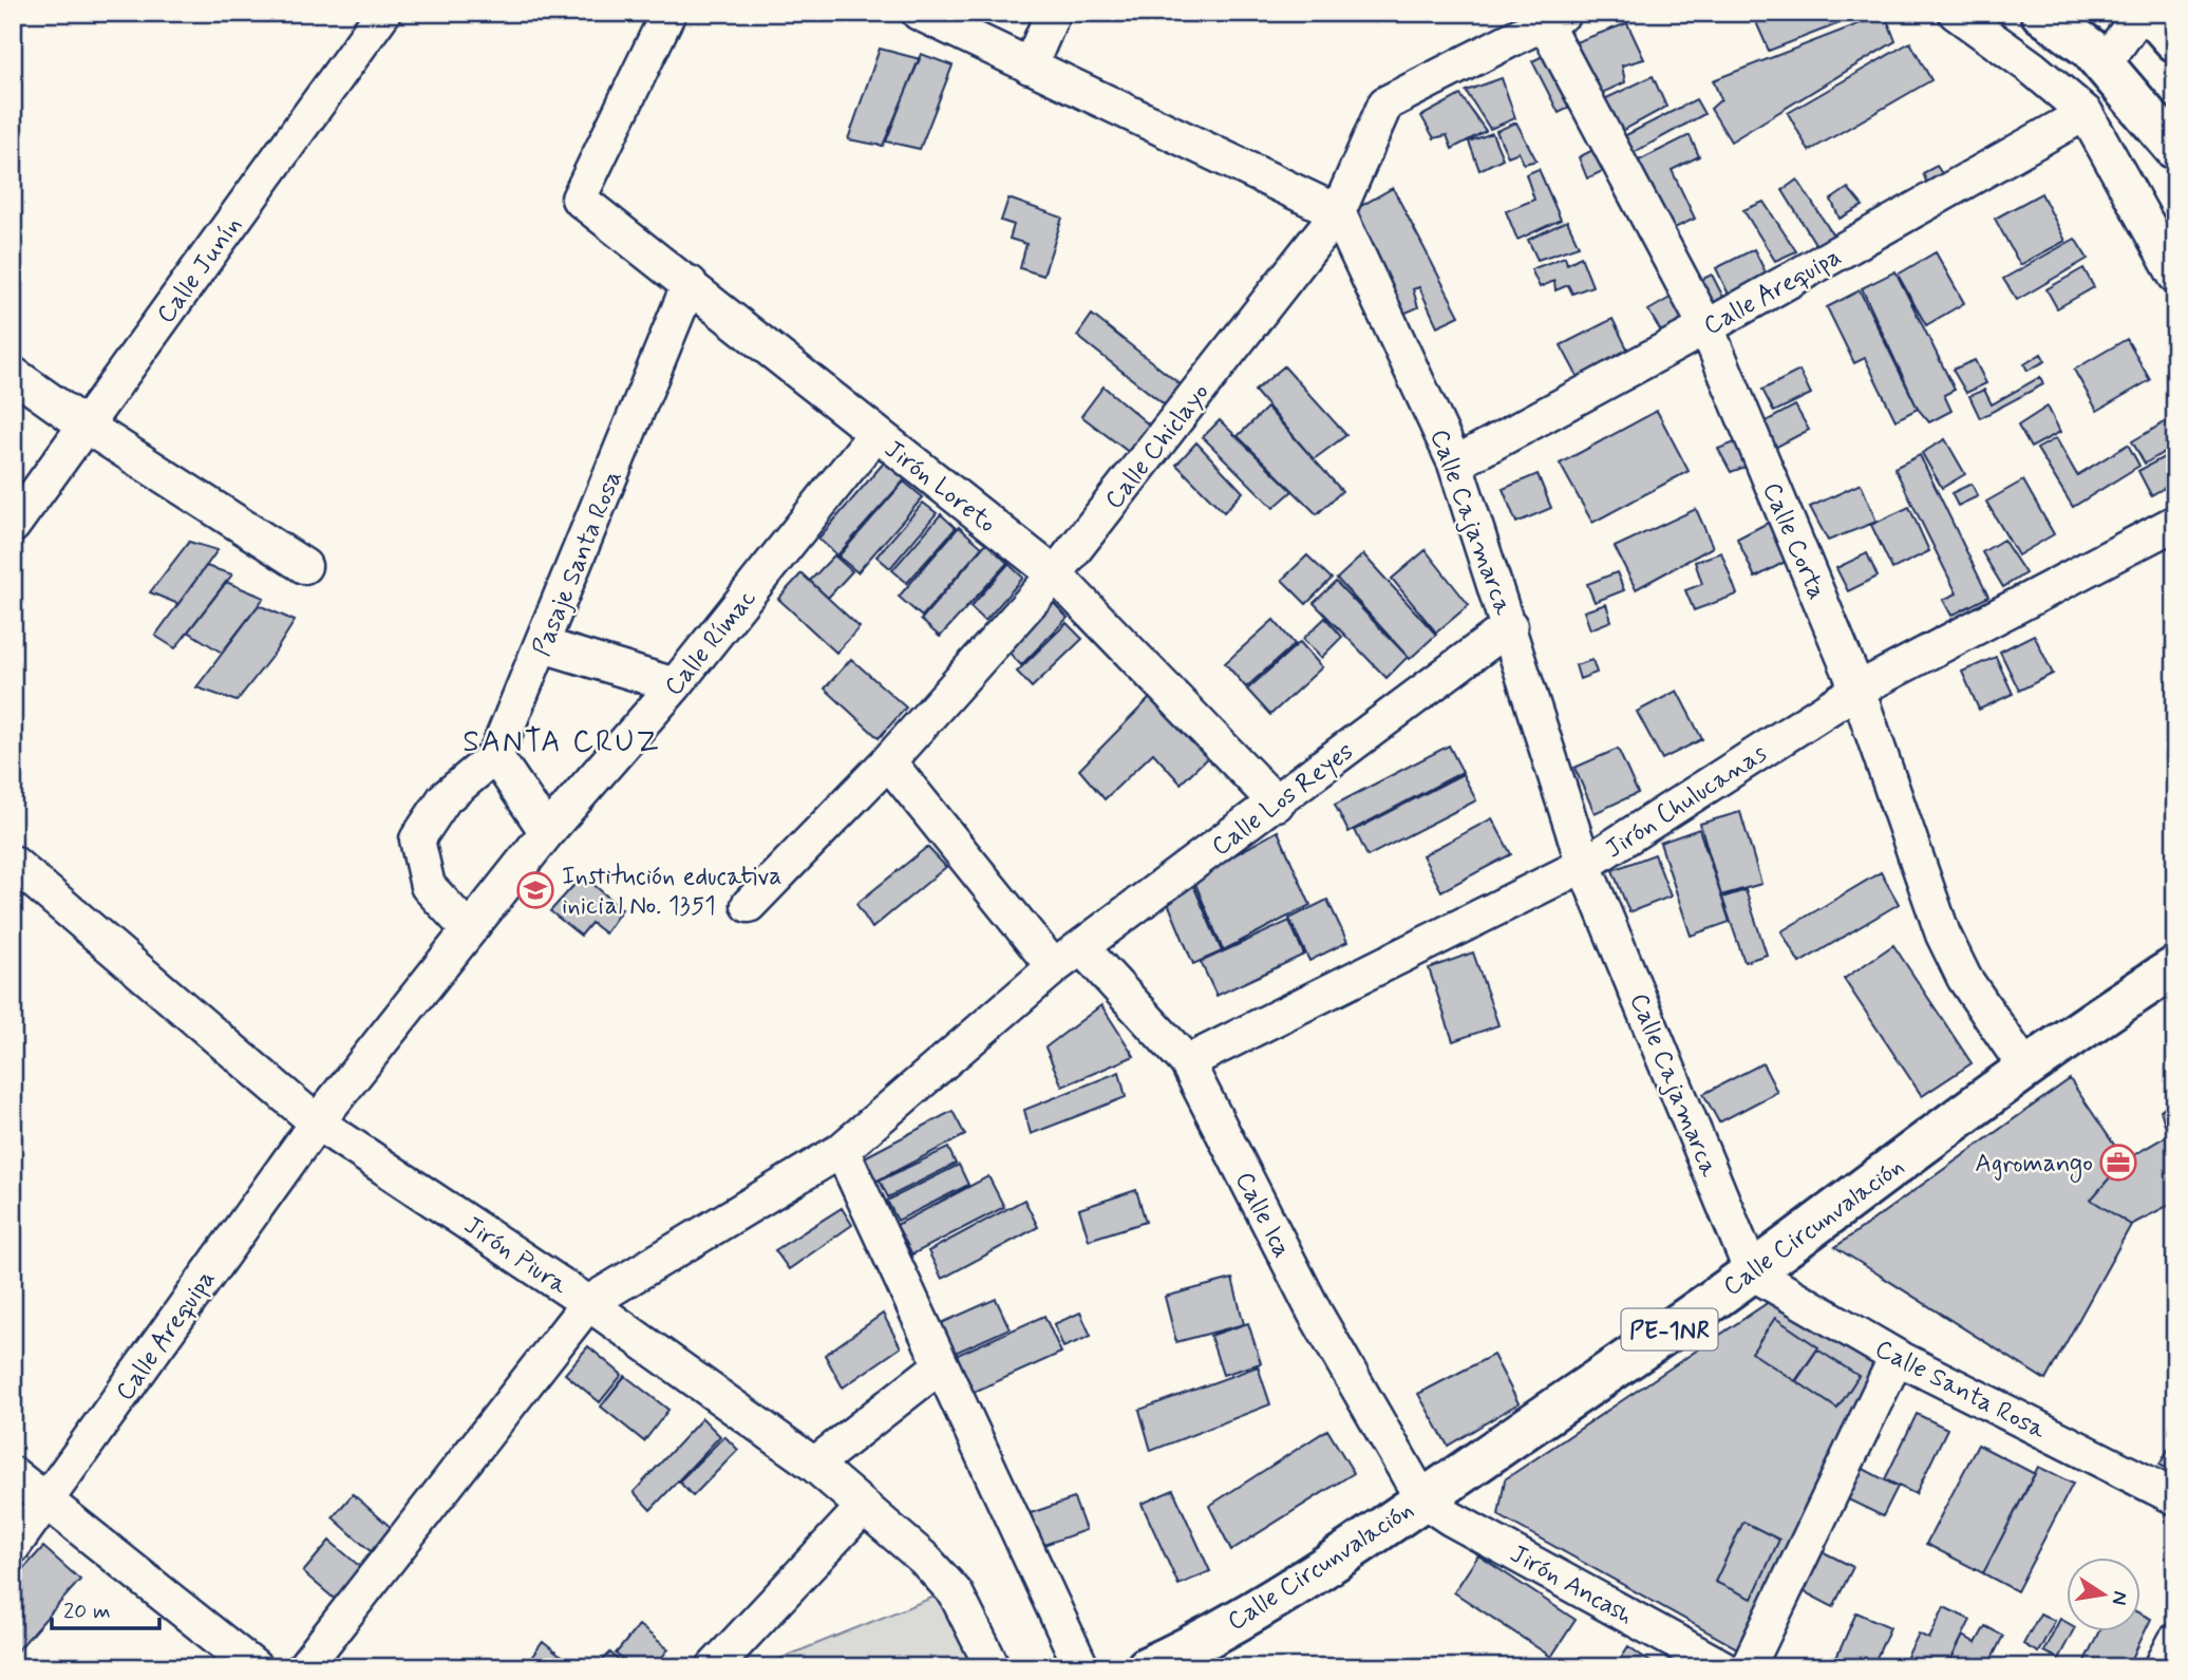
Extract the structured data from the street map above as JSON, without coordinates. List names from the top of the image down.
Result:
{
  "streets": {
    "main road": ["Calle Circunvalación", "PE-1NR"],
    "street": [
      "Calle Junín",
      "Calle Arequipa",
      "Calle Chiclayo",
      "Jirón Loreto",
      "Calle Cajamarca",
      "Calle Corta",
      "Pasaje Santa Rosa",
      "Calle Rímac",
      "Calle Los Reyes",
      "Jirón Chulucanas",
      "Calle Ica",
      "Jirón Piura",
      "Calle Santa Rosa",
      "Jirón Ancash"
    ]
  },
  "crossings": [
    ["Calle Arequipa", "Calle Cajamarca"],
    ["Calle Arequipa", "Calle Corta"],
    ["Calle Arequipa", "Calle Rímac"],
    ["Calle Arequipa", "Jirón Piura"],
    ["Calle Chiclayo", "Jirón Loreto"],
    ["Calle Chiclayo", "Calle Cajamarca"],
    ["Calle Chiclayo", "Calle Corta"],
    ["Jirón Loreto", "Pasaje Santa Rosa"],
    ["Jirón Loreto", "Calle Rímac"],
    ["Jirón Loreto", "Calle Los Reyes"],
    ["Calle Cajamarca", "Calle Los Reyes"],
    ["Calle Cajamarca", "Jirón Chulucanas"],
    ["Calle Cajamarca", "Calle Circunvalación"],
    ["Calle Cajamarca", "Calle Santa Rosa"],
    ["Calle Corta", "Jirón Chulucanas"],
    ["Calle Corta", "Calle Circunvalación"],
    ["Calle Rímac", "Jirón Piura"],
    ["Calle Los Reyes", "Calle Ica"],
    ["Calle Los Reyes", "Jirón Piura"],
    ["Jirón Chulucanas", "Calle Ica"],
    ["Calle Ica", "Calle Circunvalación"],
    ["Calle Ica", "Jirón Ancash"],
    ["Calle Circunvalación", "Calle Santa Rosa"],
    ["Calle Circunvalación", "Jirón Ancash"]
  ],
  "districts": ["SANTA CRUZ"],
  "places": {
    "school or university": ["Institución educativa inicial No. 1351"],
    "office": ["Agromango"]
  },
  "scale_bar": "20 m",
  "north": "right"
}
